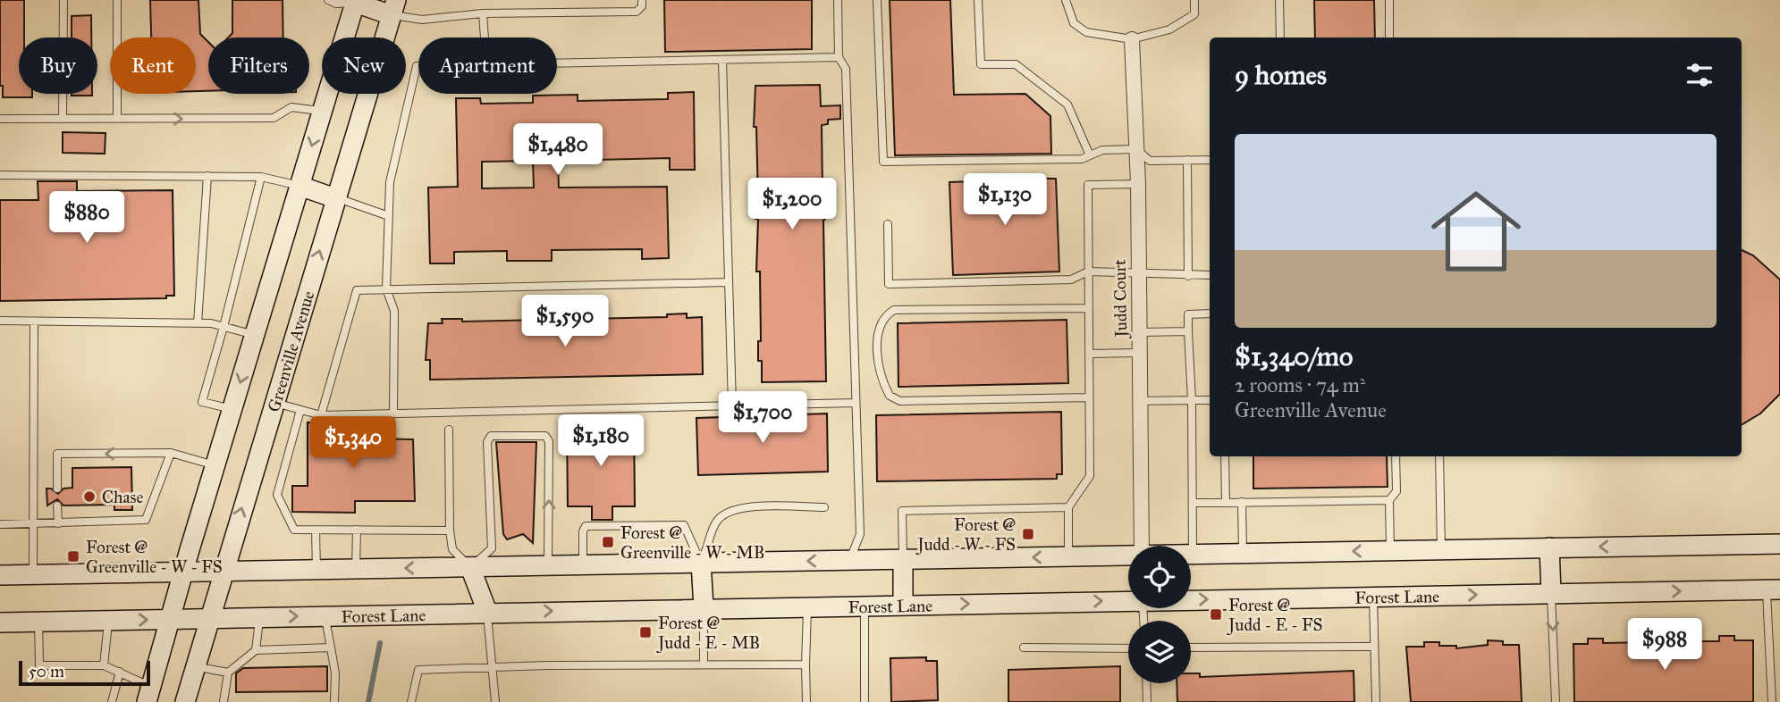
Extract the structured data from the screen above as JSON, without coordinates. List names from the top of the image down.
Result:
{
  "streets": {
    "main road": ["Greenville Avenue", "Forest Lane"],
    "street": ["Judd Court"]
  },
  "crossings": [
    ["Greenville Avenue", "Forest Lane"]
  ],
  "places": {
    "other": ["Chase"],
    "transit": [
      "Forest @ Judd - W - FS",
      "Forest @ Greenville - W - MB",
      "Forest @ Greenville - W - FS",
      "Forest @ Judd - E - FS",
      "Forest @ Judd - E - MB"
    ]
  },
  "scale_bar": "50 m",
  "page": {
    "chip": [
      "Buy",
      "Rent",
      "Filters",
      "New",
      "Apartment"
    ],
    "heading": "9 homes",
    "list": [
      {
        "name": "$1,340/mo",
        "note": "2 rooms · 74 m² · Greenville Avenue"
      }
    ],
    "price": [
      "$1,480",
      "$1,130",
      "$1,200",
      "$880",
      "$1,590",
      "$1,700",
      "$1,180",
      "$1,340",
      "$988"
    ],
    "scale": "50 m"
  }
}
